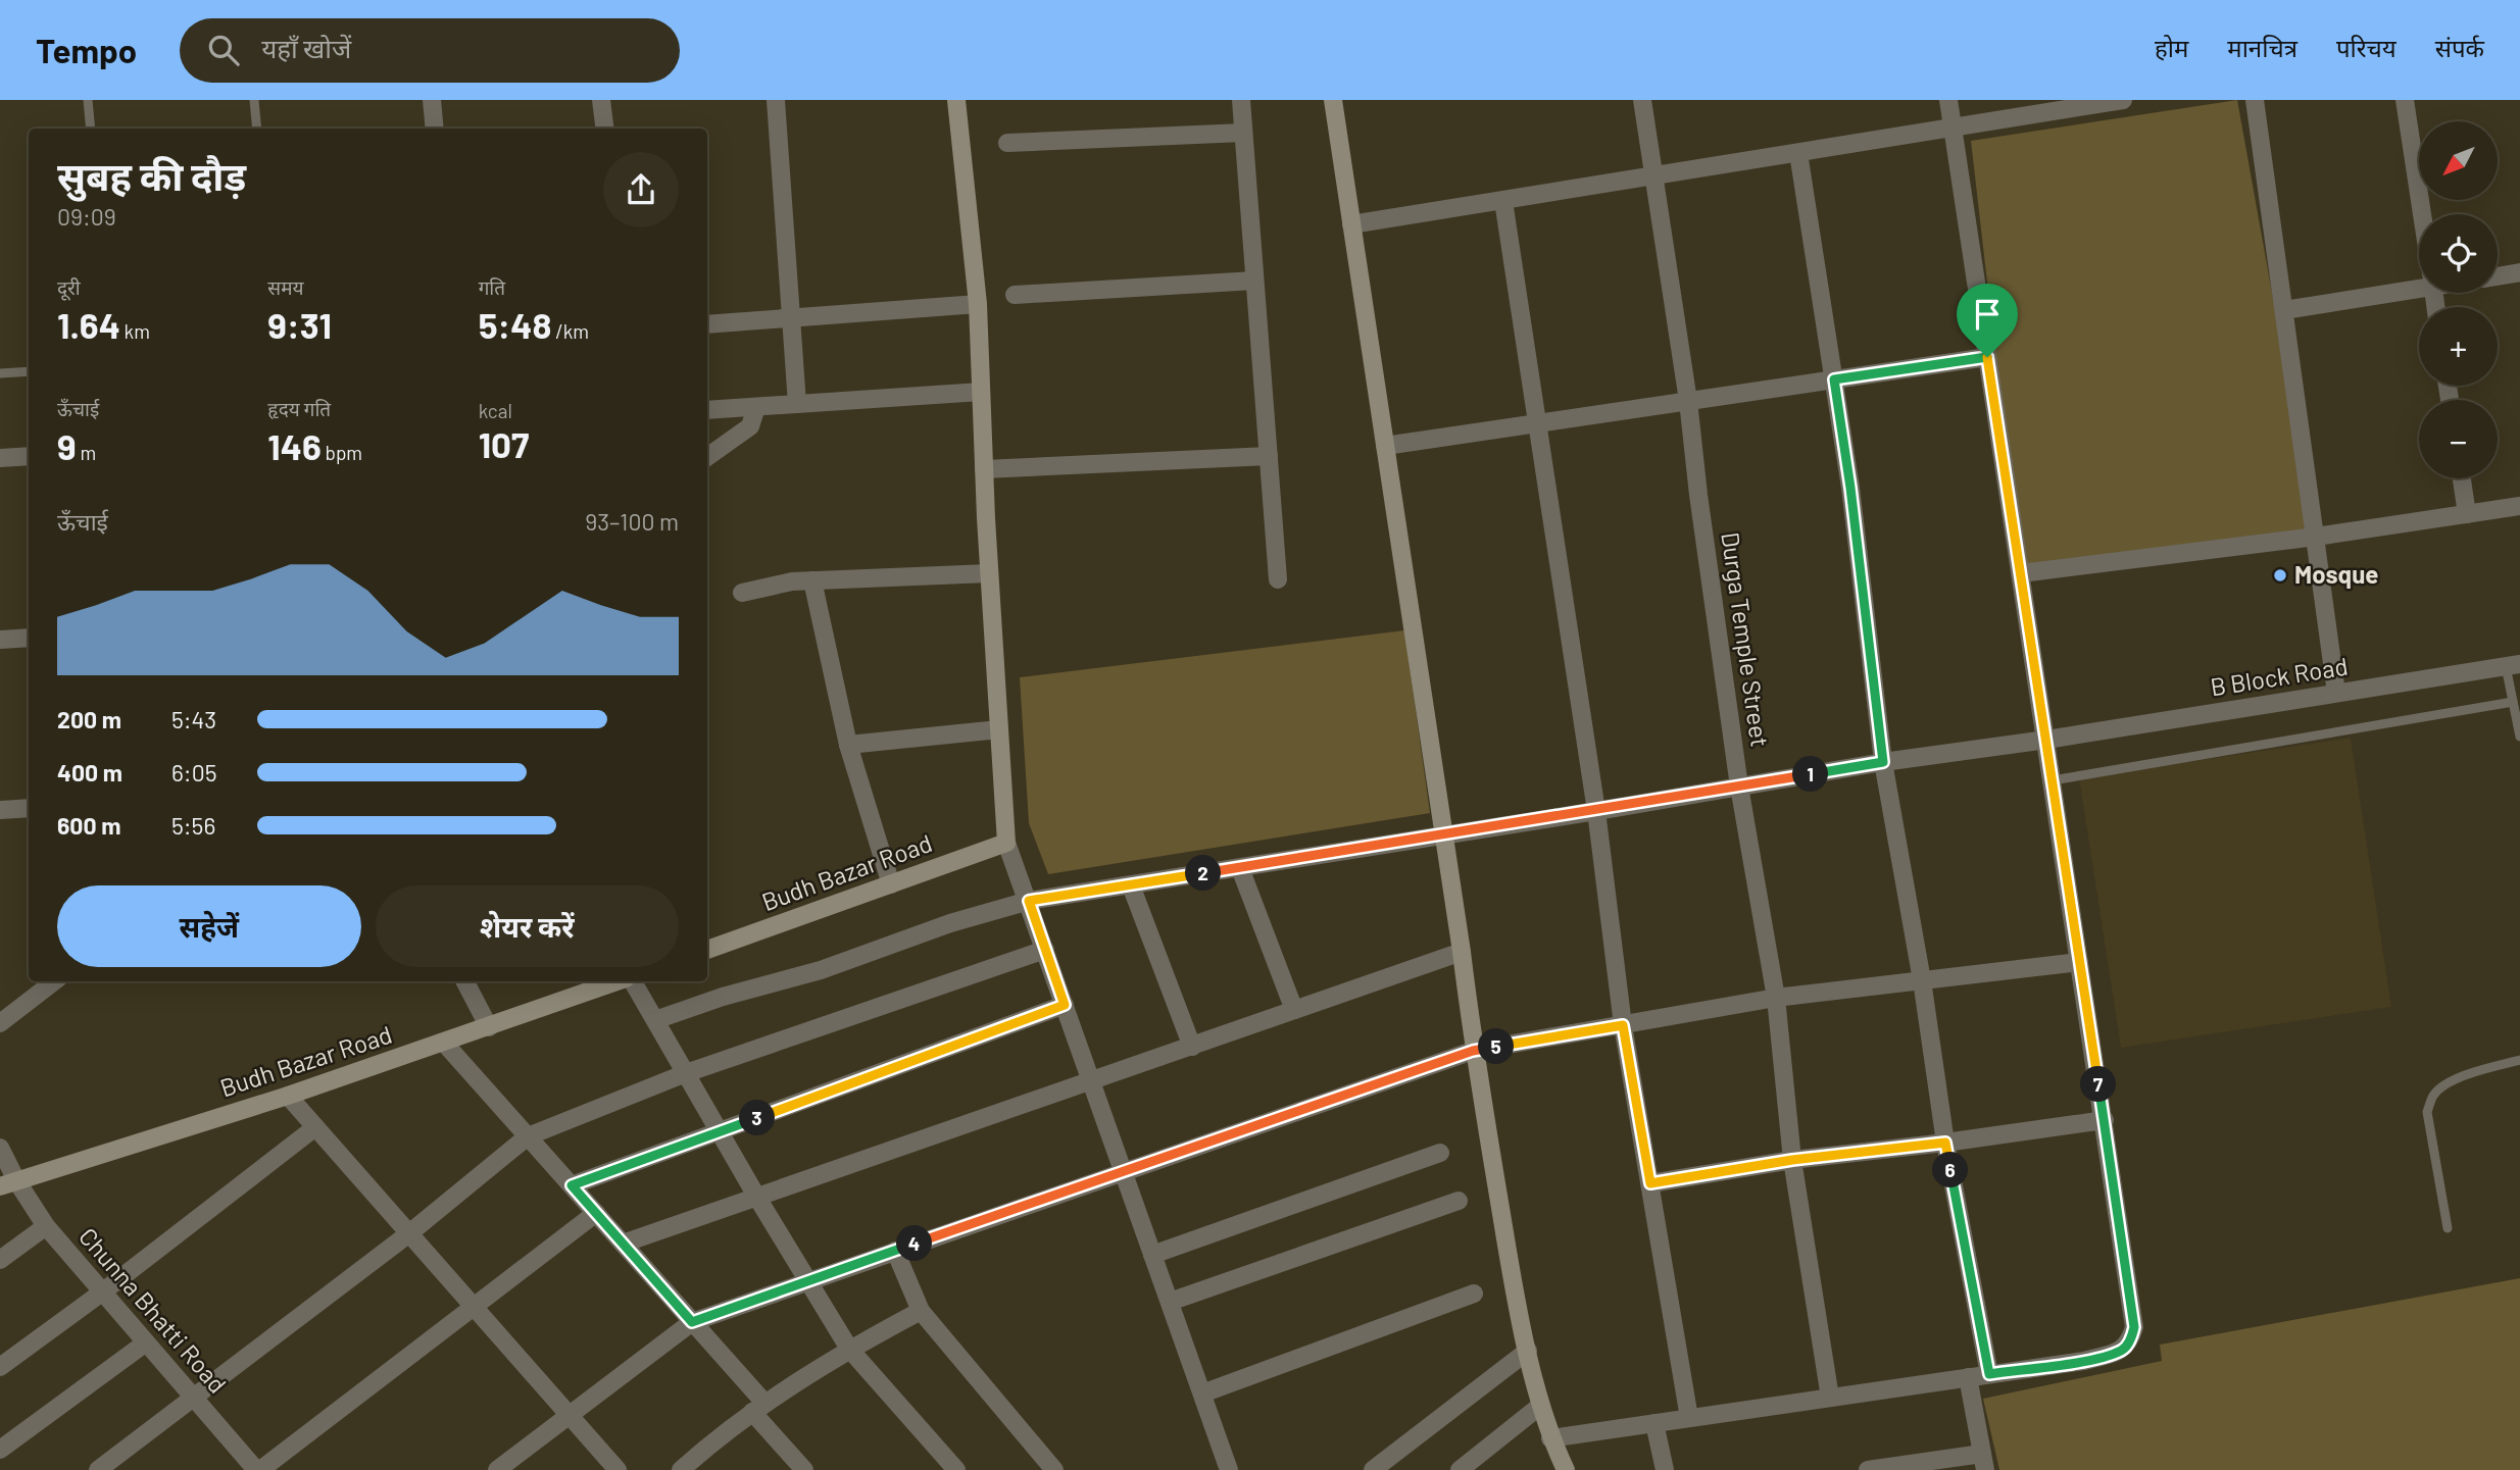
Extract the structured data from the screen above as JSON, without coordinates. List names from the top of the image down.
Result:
{
  "streets": {
    "street": [
      "Durga Temple Street",
      "B Block Road",
      "Budh Bazar Road",
      "Chunna Bhatti Road"
    ]
  },
  "crossings": [
    ["Durga Temple Street", "B Block Road"],
    ["Budh Bazar Road", "Chunna Bhatti Road"]
  ],
  "places": ["Mosque"],
  "north": "bottom left",
  "page": {
    "header": "Tempo",
    "search": "यहाँ खोजें",
    "nav": [
      "होम",
      "मानचित्र",
      "परिचय",
      "संपर्क"
    ],
    "map_buttons": ["+", "−"],
    "heading": ["सुबह की दौड़", "09:09"],
    "stats": [
      ["दूरी", "1.64 km"],
      ["समय", "9:31"],
      ["गति", "5:48 /km"],
      ["ऊँचाई", "9 m"],
      ["हृदय गति", "146 bpm"],
      ["kcal", "107"]
    ],
    "chart": ["ऊँचाई", "93–100 m"],
    "list": [
      {
        "name": "200 m",
        "note": "5:43"
      },
      {
        "name": "400 m",
        "note": "6:05"
      },
      {
        "name": "600 m",
        "note": "5:56"
      }
    ],
    "pins": [
      "1",
      "2",
      "5",
      "7",
      "3",
      "6",
      "4"
    ],
    "buttons": ["सहेजें", "शेयर करें"]
  }
}
